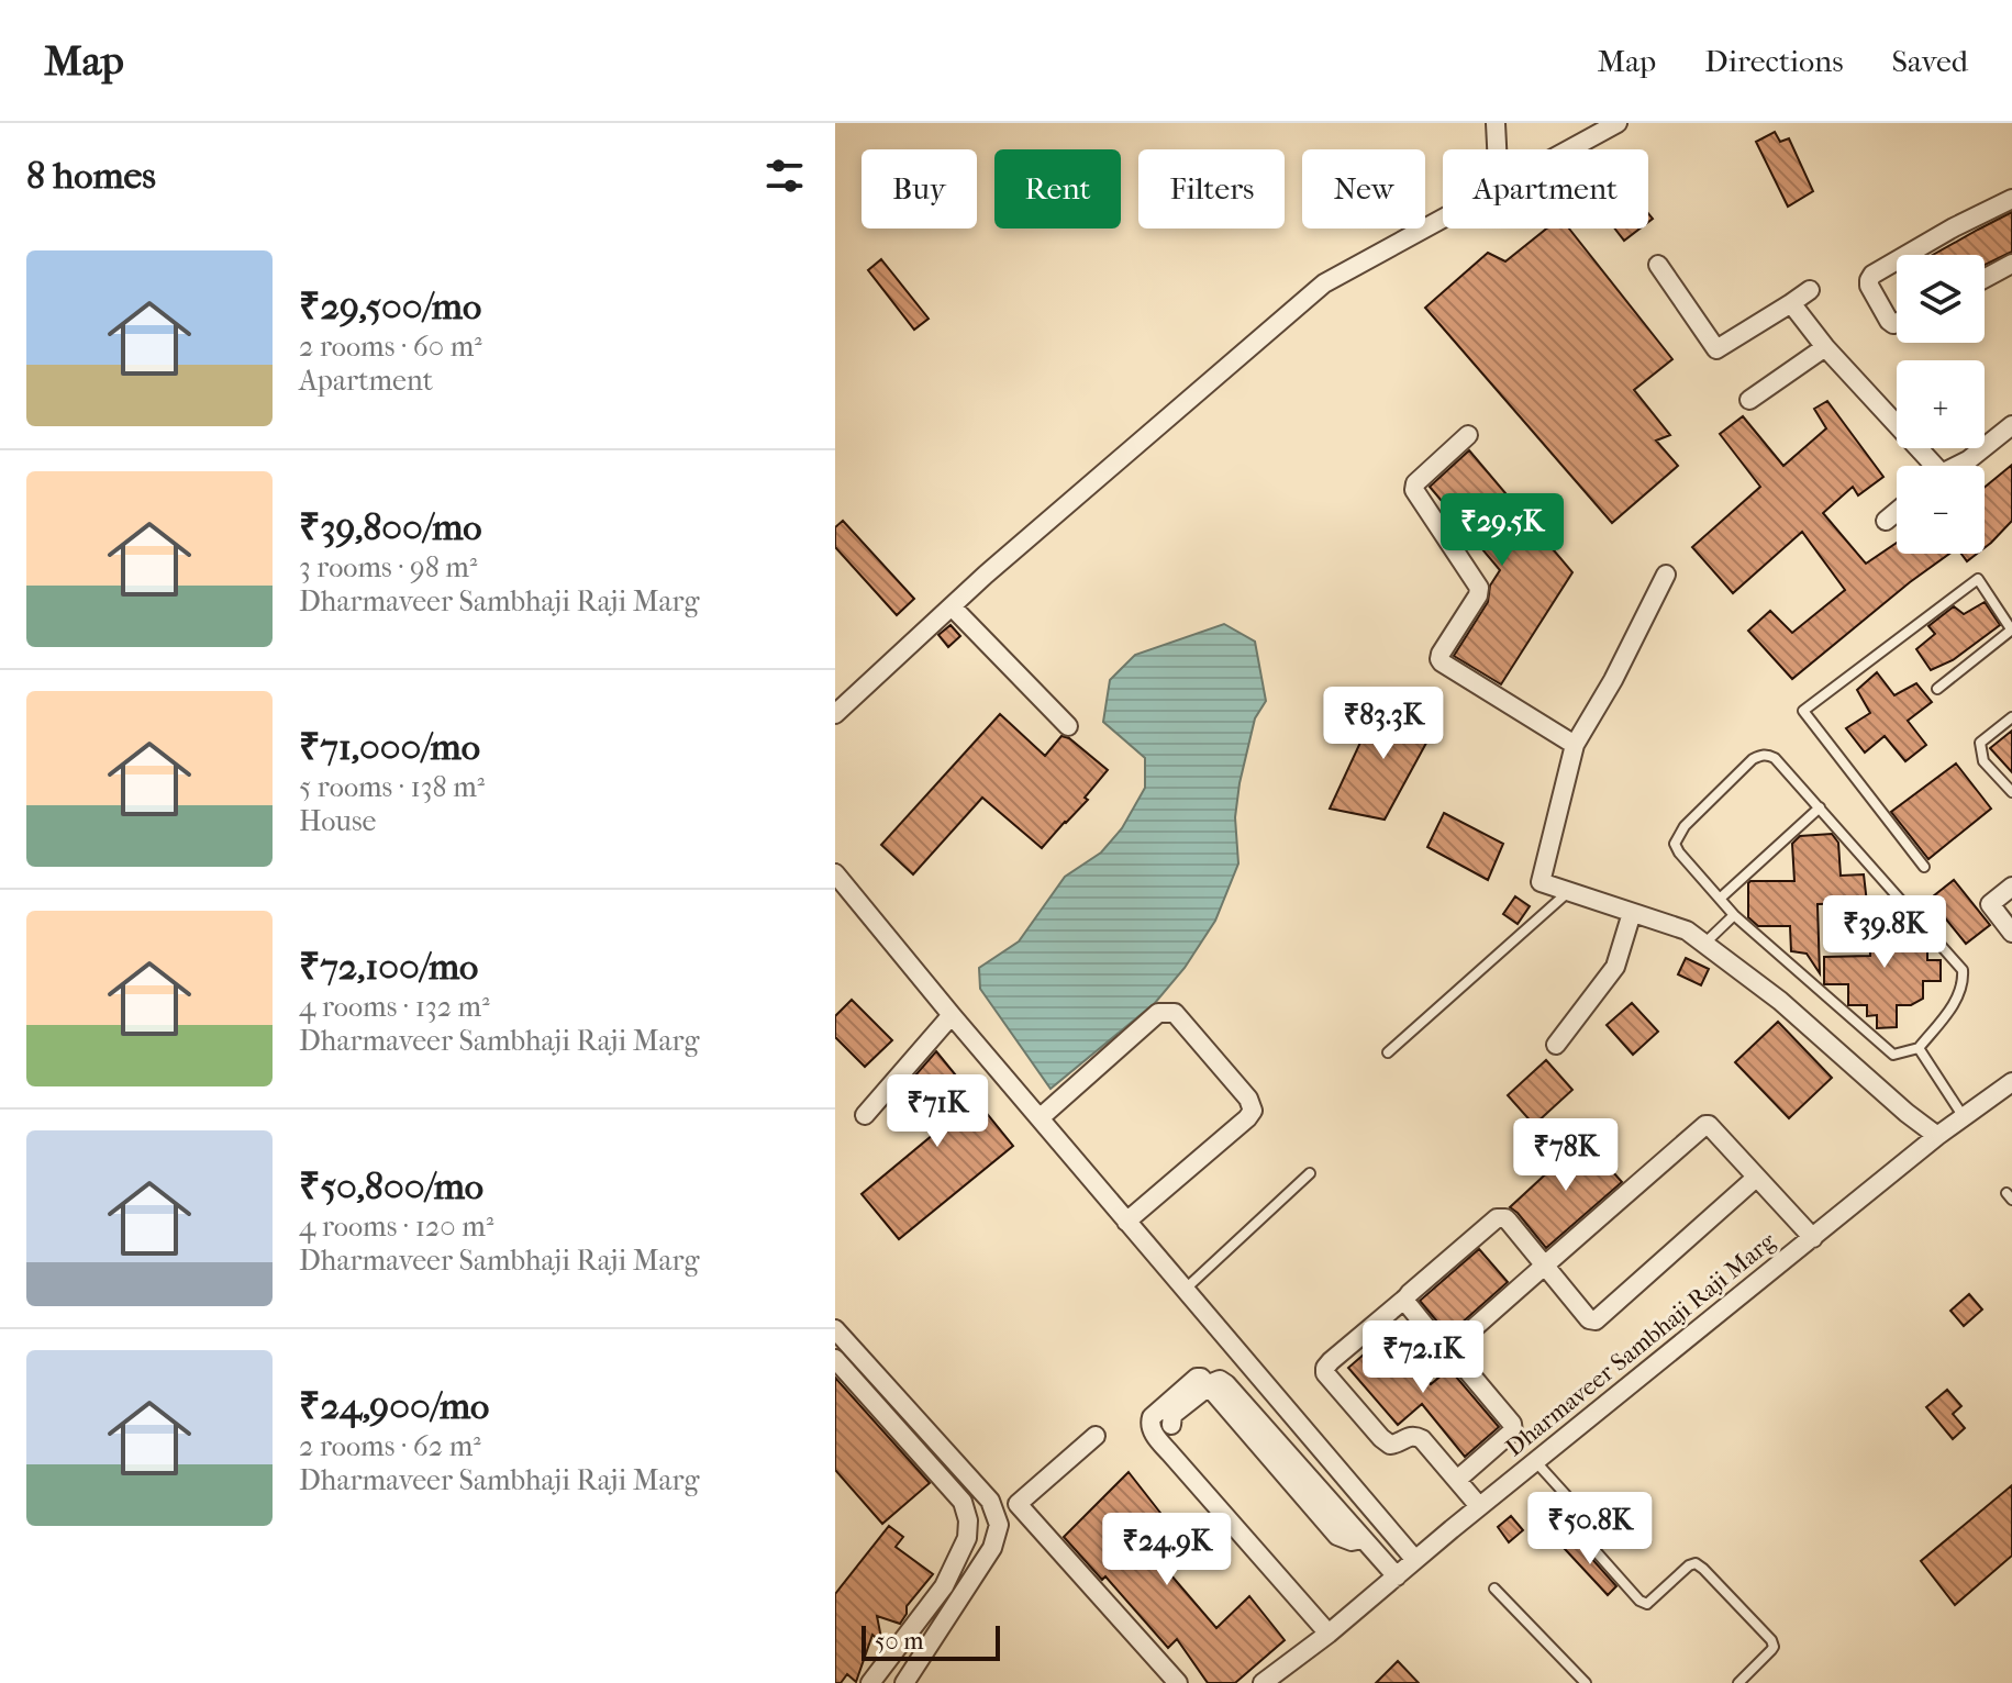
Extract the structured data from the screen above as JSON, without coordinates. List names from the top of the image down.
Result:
{
  "streets": {
    "street": ["Dharmaveer Sambhaji Raji Marg"]
  },
  "scale_bar": "50 m",
  "page": {
    "header": "Map",
    "nav": ["Map", "Directions", "Saved"],
    "heading": "8 homes",
    "chip": [
      "Buy",
      "Rent",
      "Filters",
      "New",
      "Apartment"
    ],
    "list": [
      {
        "name": "₹29,500/mo",
        "note": "2 rooms · 60 m² · Apartment"
      },
      {
        "name": "₹39,800/mo",
        "note": "3 rooms · 98 m² · Dharmaveer Sambhaji Raji Marg"
      },
      {
        "name": "₹71,000/mo",
        "note": "5 rooms · 138 m² · House"
      },
      {
        "name": "₹72,100/mo",
        "note": "4 rooms · 132 m² · Dharmaveer Sambhaji Raji Marg"
      },
      {
        "name": "₹50,800/mo",
        "note": "4 rooms · 120 m² · Dharmaveer Sambhaji Raji Marg"
      },
      {
        "name": "₹24,900/mo",
        "note": "2 rooms · 62 m² · Dharmaveer Sambhaji Raji Marg"
      }
    ],
    "map_buttons": ["+", "−"],
    "price": [
      "₹29.5K",
      "₹83.3K",
      "₹39.8K",
      "₹71K",
      "₹78K",
      "₹72.1K",
      "₹50.8K",
      "₹24.9K"
    ],
    "scale": "50 m"
  }
}
